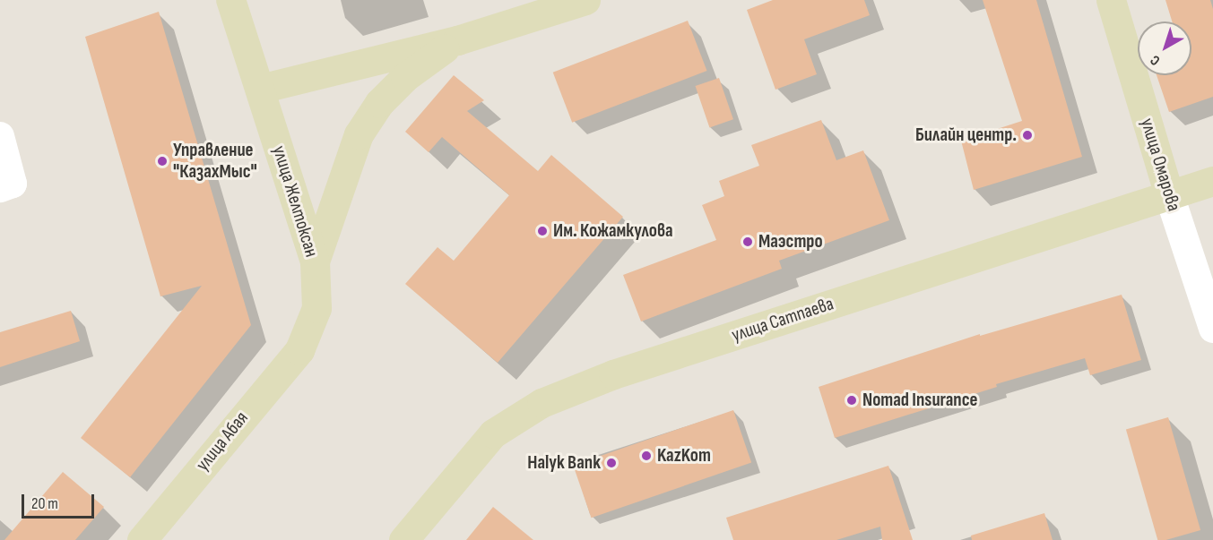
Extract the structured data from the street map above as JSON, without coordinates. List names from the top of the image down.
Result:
{
  "streets": {
    "main road": [
      "улица Омарова",
      "улица Желтоксан",
      "улица Сатпаева",
      "улица Абая"
    ]
  },
  "crossings": [
    ["улица Омарова", "улица Сатпаева"],
    ["улица Желтоксан", "улица Абая"]
  ],
  "places": [
    "Билайн центр.",
    "Управление \"КазахМыс\"",
    "Им. Кожамкулова",
    "Маэстро",
    "Nomad Insurance",
    "KazKom",
    "Halyk Bank"
  ],
  "scale_bar": "20 m",
  "north": "bottom left"
}
